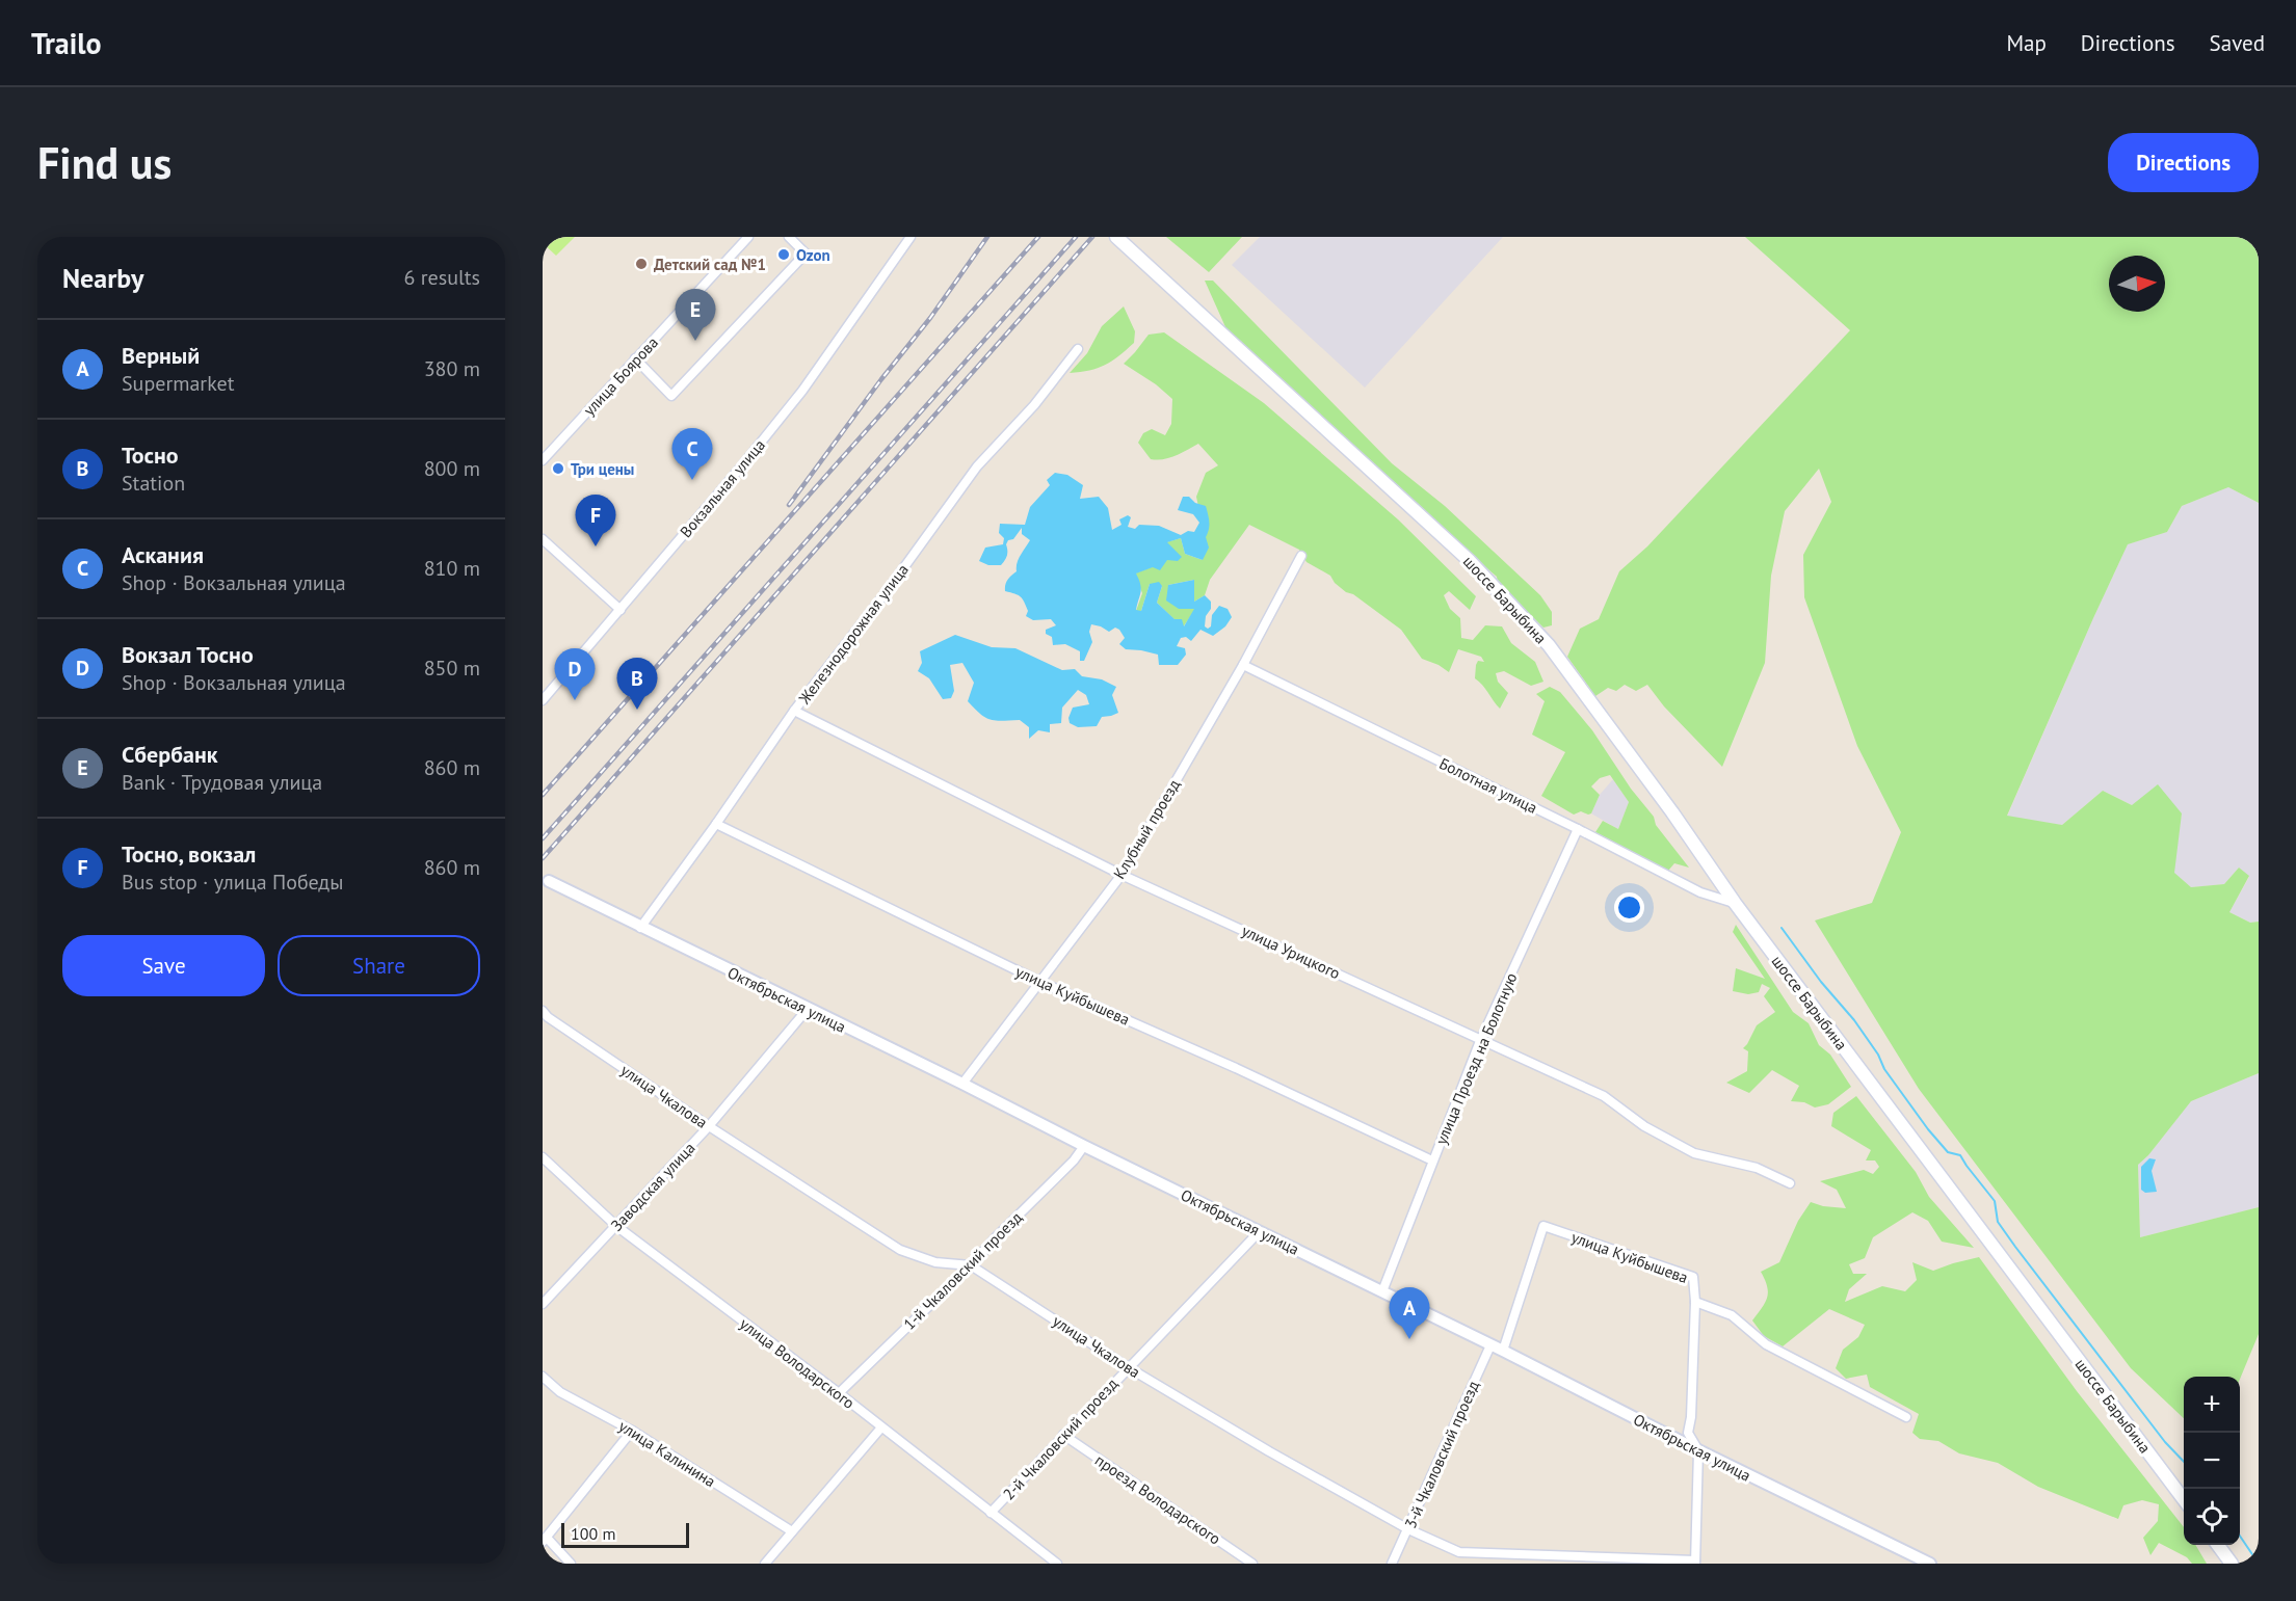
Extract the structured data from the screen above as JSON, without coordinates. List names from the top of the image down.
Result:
{
  "streets": {
    "main road": ["шоссе Барыбина"],
    "street": [
      "улица Боярова",
      "Вокзальная улица",
      "Железнодорожная улица",
      "Болотная улица",
      "Клубный проезд",
      "улица Урицкого",
      "улица Куйбышева",
      "Октябрьская улица",
      "улица Проезд на Болотную",
      "улица Чкалова",
      "Заводская улица",
      "1-й Чкаловский проезд",
      "улица Володарского",
      "2-й Чкаловский проезд",
      "улица Калинина",
      "3-й Чкаловский проезд",
      "проезд Володарского"
    ]
  },
  "crossings": [
    ["шоссе Барыбина", "Болотная улица"],
    ["Железнодорожная улица", "улица Урицкого"],
    ["Железнодорожная улица", "улица Куйбышева"],
    ["Железнодорожная улица", "Октябрьская улица"],
    ["Болотная улица", "Клубный проезд"],
    ["Болотная улица", "улица Проезд на Болотную"],
    ["Клубный проезд", "улица Урицкого"],
    ["Клубный проезд", "улица Куйбышева"],
    ["Клубный проезд", "Октябрьская улица"],
    ["улица Урицкого", "улица Проезд на Болотную"],
    ["улица Куйбышева", "Октябрьская улица"],
    ["улица Куйбышева", "улица Проезд на Болотную"],
    ["улица Куйбышева", "улица Чкалова"],
    ["Октябрьская улица", "улица Проезд на Болотную"],
    ["Октябрьская улица", "Заводская улица"],
    ["Октябрьская улица", "1-й Чкаловский проезд"],
    ["Октябрьская улица", "2-й Чкаловский проезд"],
    ["Октябрьская улица", "3-й Чкаловский проезд"],
    ["улица Чкалова", "Заводская улица"],
    ["улица Чкалова", "1-й Чкаловский проезд"],
    ["улица Чкалова", "2-й Чкаловский проезд"],
    ["улица Чкалова", "3-й Чкаловский проезд"],
    ["Заводская улица", "улица Володарского"],
    ["1-й Чкаловский проезд", "улица Володарского"],
    ["улица Володарского", "2-й Чкаловский проезд"],
    ["2-й Чкаловский проезд", "проезд Володарского"]
  ],
  "places": ["Ozon", "Детский сад №1", "Три цены"],
  "scale_bar": "100 m",
  "north": "right",
  "page": {
    "header": "Trailo",
    "nav": ["Map", "Directions", "Saved"],
    "buttons": [
      "Directions",
      ["Save", "Share"]
    ],
    "title": "Find us",
    "heading": ["Nearby", "6 results"],
    "pins": [
      "E",
      "C",
      "F",
      "D",
      "B",
      "A"
    ],
    "list": [
      {
        "mark": "A",
        "name": "Верный",
        "note": "Supermarket",
        "value": "380 m"
      },
      {
        "mark": "B",
        "name": "Тосно",
        "note": "Station",
        "value": "800 m"
      },
      {
        "mark": "C",
        "name": "Аскания",
        "note": "Shop · Вокзальная улица",
        "value": "810 m"
      },
      {
        "mark": "D",
        "name": "Вокзал Тосно",
        "note": "Shop · Вокзальная улица",
        "value": "850 m"
      },
      {
        "mark": "E",
        "name": "Сбербанк",
        "note": "Bank · Трудовая улица",
        "value": "860 m"
      },
      {
        "mark": "F",
        "name": "Тосно, вокзал",
        "note": "Bus stop · улица Победы",
        "value": "860 m"
      }
    ],
    "map_buttons": ["+", "−"],
    "scale": "100 m"
  }
}
